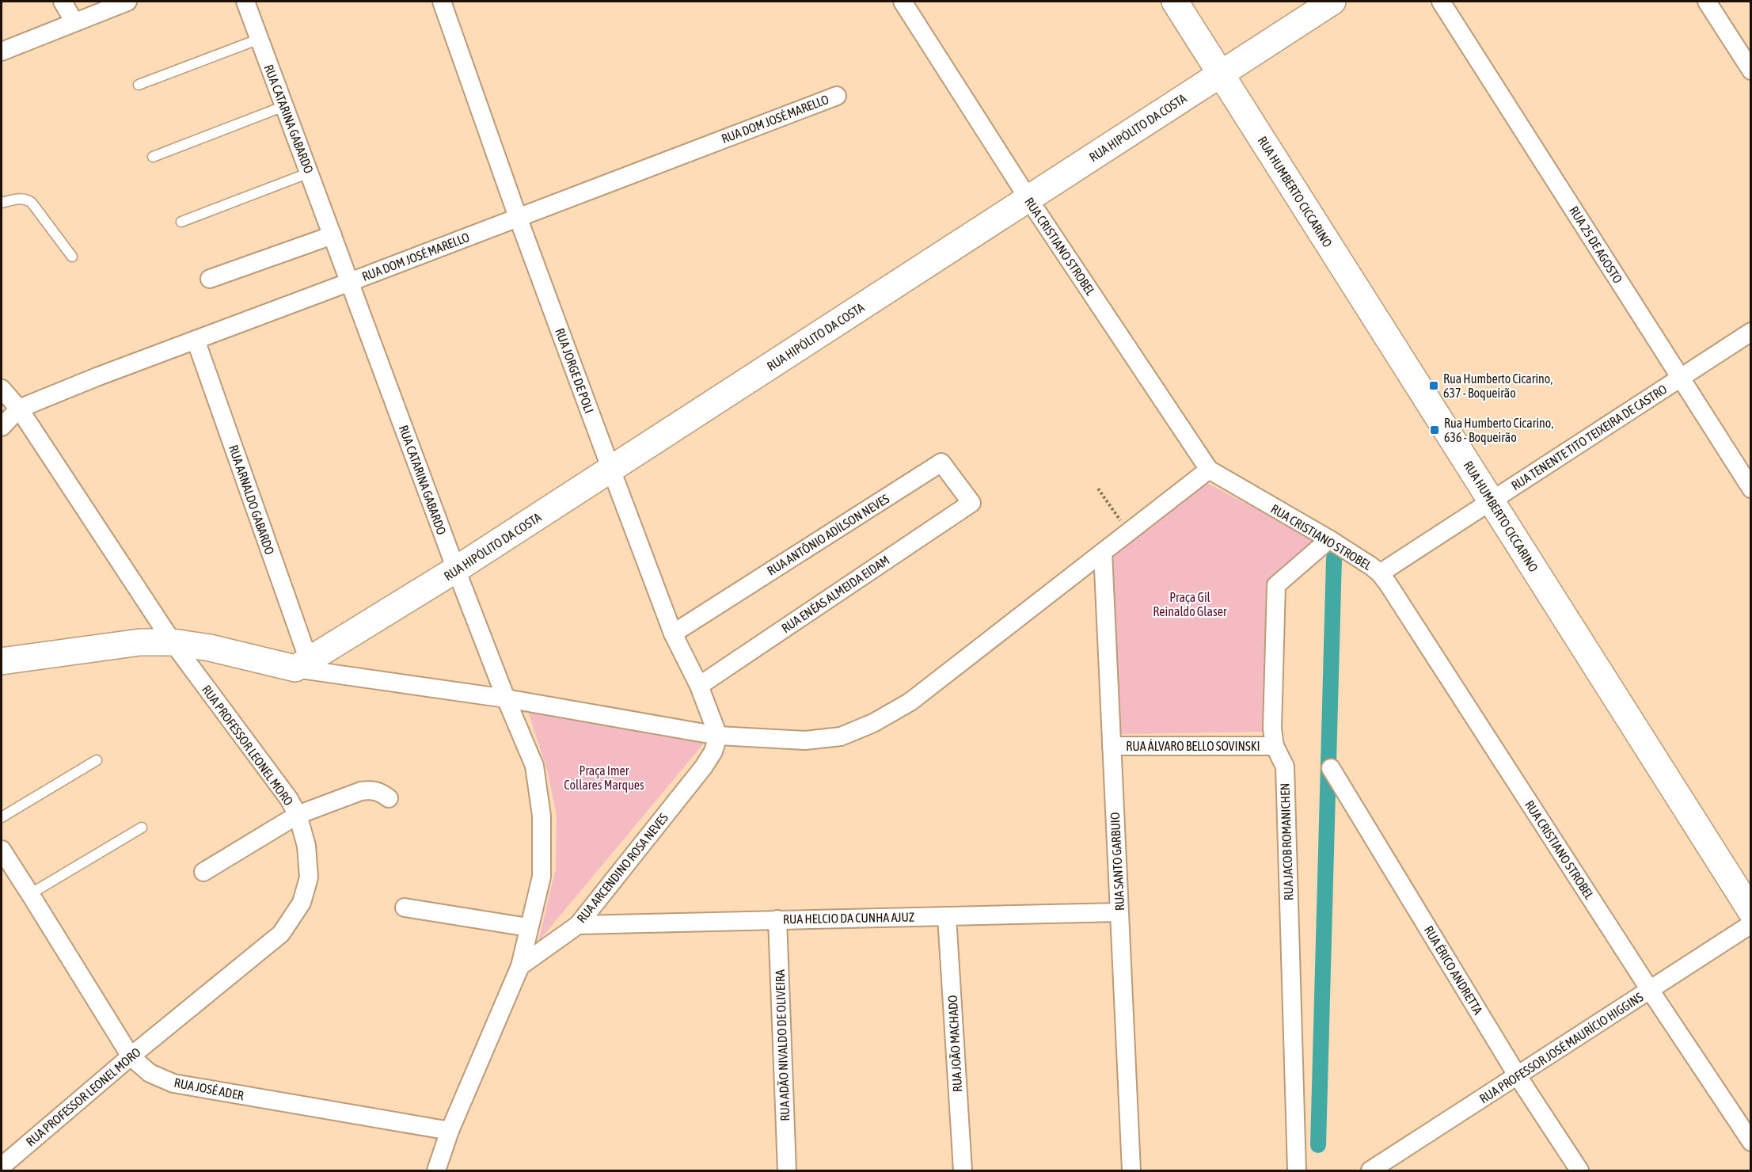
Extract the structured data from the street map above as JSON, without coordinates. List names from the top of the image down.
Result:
{
  "streets": {
    "street": [
      "RUA CATARINA GABARDO",
      "RUA DOM JOSÉ MARELLO",
      "RUA HIPÓLITO DA COSTA",
      "RUA HUMBERTO CICCARINO",
      "RUA 25 DE AGOSTO",
      "RUA CRISTIANO STROBEL",
      "RUA JORGE DE POLI",
      "RUA TENENTE TITO TEIXEIRA DE CASTRO",
      "RUA ARNALDO GABARDO",
      "RUA ANTÔNIO ADÍLSON NEVES",
      "RUA ENÉAS ALMEIDA EIDAM",
      "RUA PROFESSOR LEONEL MORO",
      "RUA ÁLVARO BELLO SOVINSKI",
      "RUA JACOB ROMANICHEN",
      "RUA SANTO GARBUIO",
      "RUA ARCENDINO ROSA NEVES",
      "RUA HELCIO DA CUNHA AJUZ",
      "RUA ÉRICO ANDRETTA",
      "RUA JOÃO MACHADO",
      "RUA ADÃO NIVALDO DE OLIVEIRA",
      "RUA PROFESSOR JOSÉ MAURÍCIO HIGGINS",
      "RUA JOSÉ ADER"
    ]
  },
  "crossings": [
    ["RUA CATARINA GABARDO", "RUA DOM JOSÉ MARELLO"],
    ["RUA CATARINA GABARDO", "RUA HIPÓLITO DA COSTA"],
    ["RUA CATARINA GABARDO", "RUA ARCENDINO ROSA NEVES"],
    ["RUA DOM JOSÉ MARELLO", "RUA JORGE DE POLI"],
    ["RUA DOM JOSÉ MARELLO", "RUA ARNALDO GABARDO"],
    ["RUA DOM JOSÉ MARELLO", "RUA PROFESSOR LEONEL MORO"],
    ["RUA HIPÓLITO DA COSTA", "RUA HUMBERTO CICCARINO"],
    ["RUA HIPÓLITO DA COSTA", "RUA CRISTIANO STROBEL"],
    ["RUA HIPÓLITO DA COSTA", "RUA JORGE DE POLI"],
    ["RUA HIPÓLITO DA COSTA", "RUA ARNALDO GABARDO"],
    ["RUA HUMBERTO CICCARINO", "RUA TENENTE TITO TEIXEIRA DE CASTRO"],
    ["RUA 25 DE AGOSTO", "RUA TENENTE TITO TEIXEIRA DE CASTRO"],
    ["RUA CRISTIANO STROBEL", "RUA TENENTE TITO TEIXEIRA DE CASTRO"],
    ["RUA CRISTIANO STROBEL", "RUA JACOB ROMANICHEN"],
    ["RUA CRISTIANO STROBEL", "RUA PROFESSOR JOSÉ MAURÍCIO HIGGINS"],
    ["RUA JORGE DE POLI", "RUA ANTÔNIO ADÍLSON NEVES"],
    ["RUA JORGE DE POLI", "RUA ENÉAS ALMEIDA EIDAM"],
    ["RUA JORGE DE POLI", "RUA ARCENDINO ROSA NEVES"],
    ["RUA ANTÔNIO ADÍLSON NEVES", "RUA ENÉAS ALMEIDA EIDAM"],
    ["RUA PROFESSOR LEONEL MORO", "RUA JOSÉ ADER"],
    ["RUA ÁLVARO BELLO SOVINSKI", "RUA JACOB ROMANICHEN"],
    ["RUA ÁLVARO BELLO SOVINSKI", "RUA SANTO GARBUIO"],
    ["RUA SANTO GARBUIO", "RUA HELCIO DA CUNHA AJUZ"],
    ["RUA ARCENDINO ROSA NEVES", "RUA HELCIO DA CUNHA AJUZ"],
    ["RUA HELCIO DA CUNHA AJUZ", "RUA JOÃO MACHADO"],
    ["RUA HELCIO DA CUNHA AJUZ", "RUA ADÃO NIVALDO DE OLIVEIRA"],
    ["RUA ÉRICO ANDRETTA", "RUA PROFESSOR JOSÉ MAURÍCIO HIGGINS"]
  ],
  "parks": ["Praça Gil Reinaldo Glaser", "Praça Imer Collares Marques"],
  "places": {
    "transit": ["Rua Humberto Cicarino, 637 - Boqueirão", "Rua Humberto Cicarino, 636 - Boqueirão"]
  }
}
